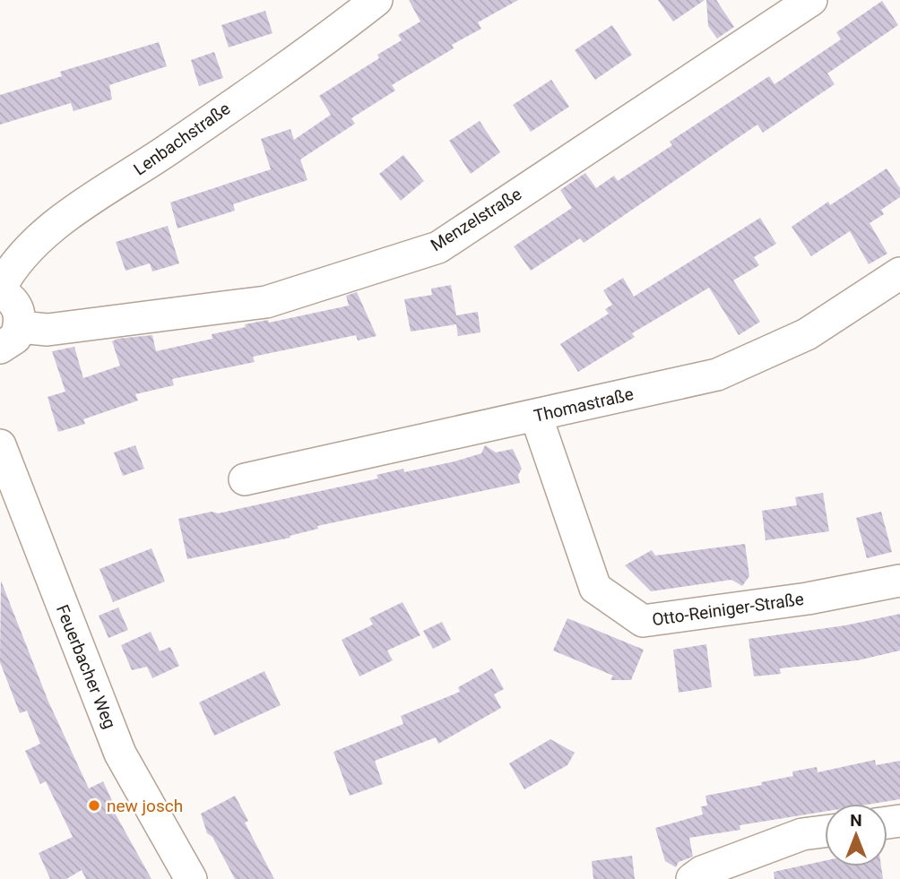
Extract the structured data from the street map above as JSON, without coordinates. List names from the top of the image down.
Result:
{
  "streets": {
    "street": [
      "Lenbachstraße",
      "Menzelstraße",
      "Thomastraße",
      "Otto-Reiniger-Straße",
      "Feuerbacher Weg"
    ]
  },
  "crossings": [
    ["Thomastraße", "Otto-Reiniger-Straße"]
  ],
  "places": ["new josch"],
  "north": "top"
}
